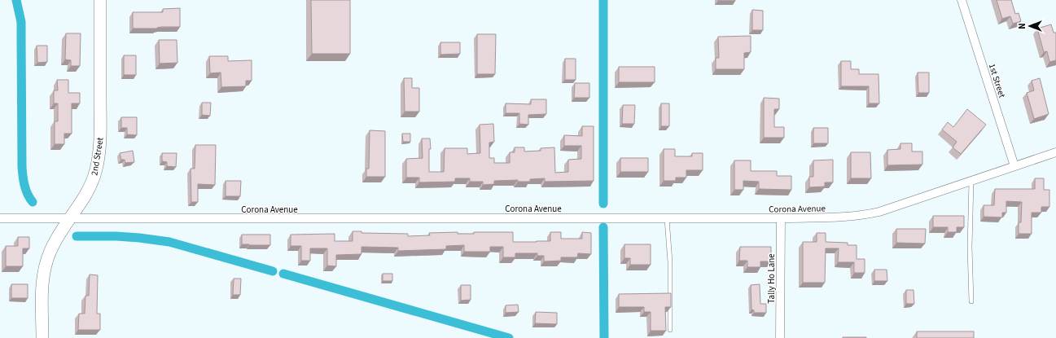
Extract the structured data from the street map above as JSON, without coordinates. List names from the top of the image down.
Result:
{
  "streets": {
    "street": [
      "1st Street",
      "2nd Street",
      "Corona Avenue",
      "Tally Ho Lane"
    ]
  },
  "crossings": [
    ["1st Street", "Corona Avenue"],
    ["2nd Street", "Corona Avenue"],
    ["Corona Avenue", "Tally Ho Lane"]
  ],
  "north": "left"
}
